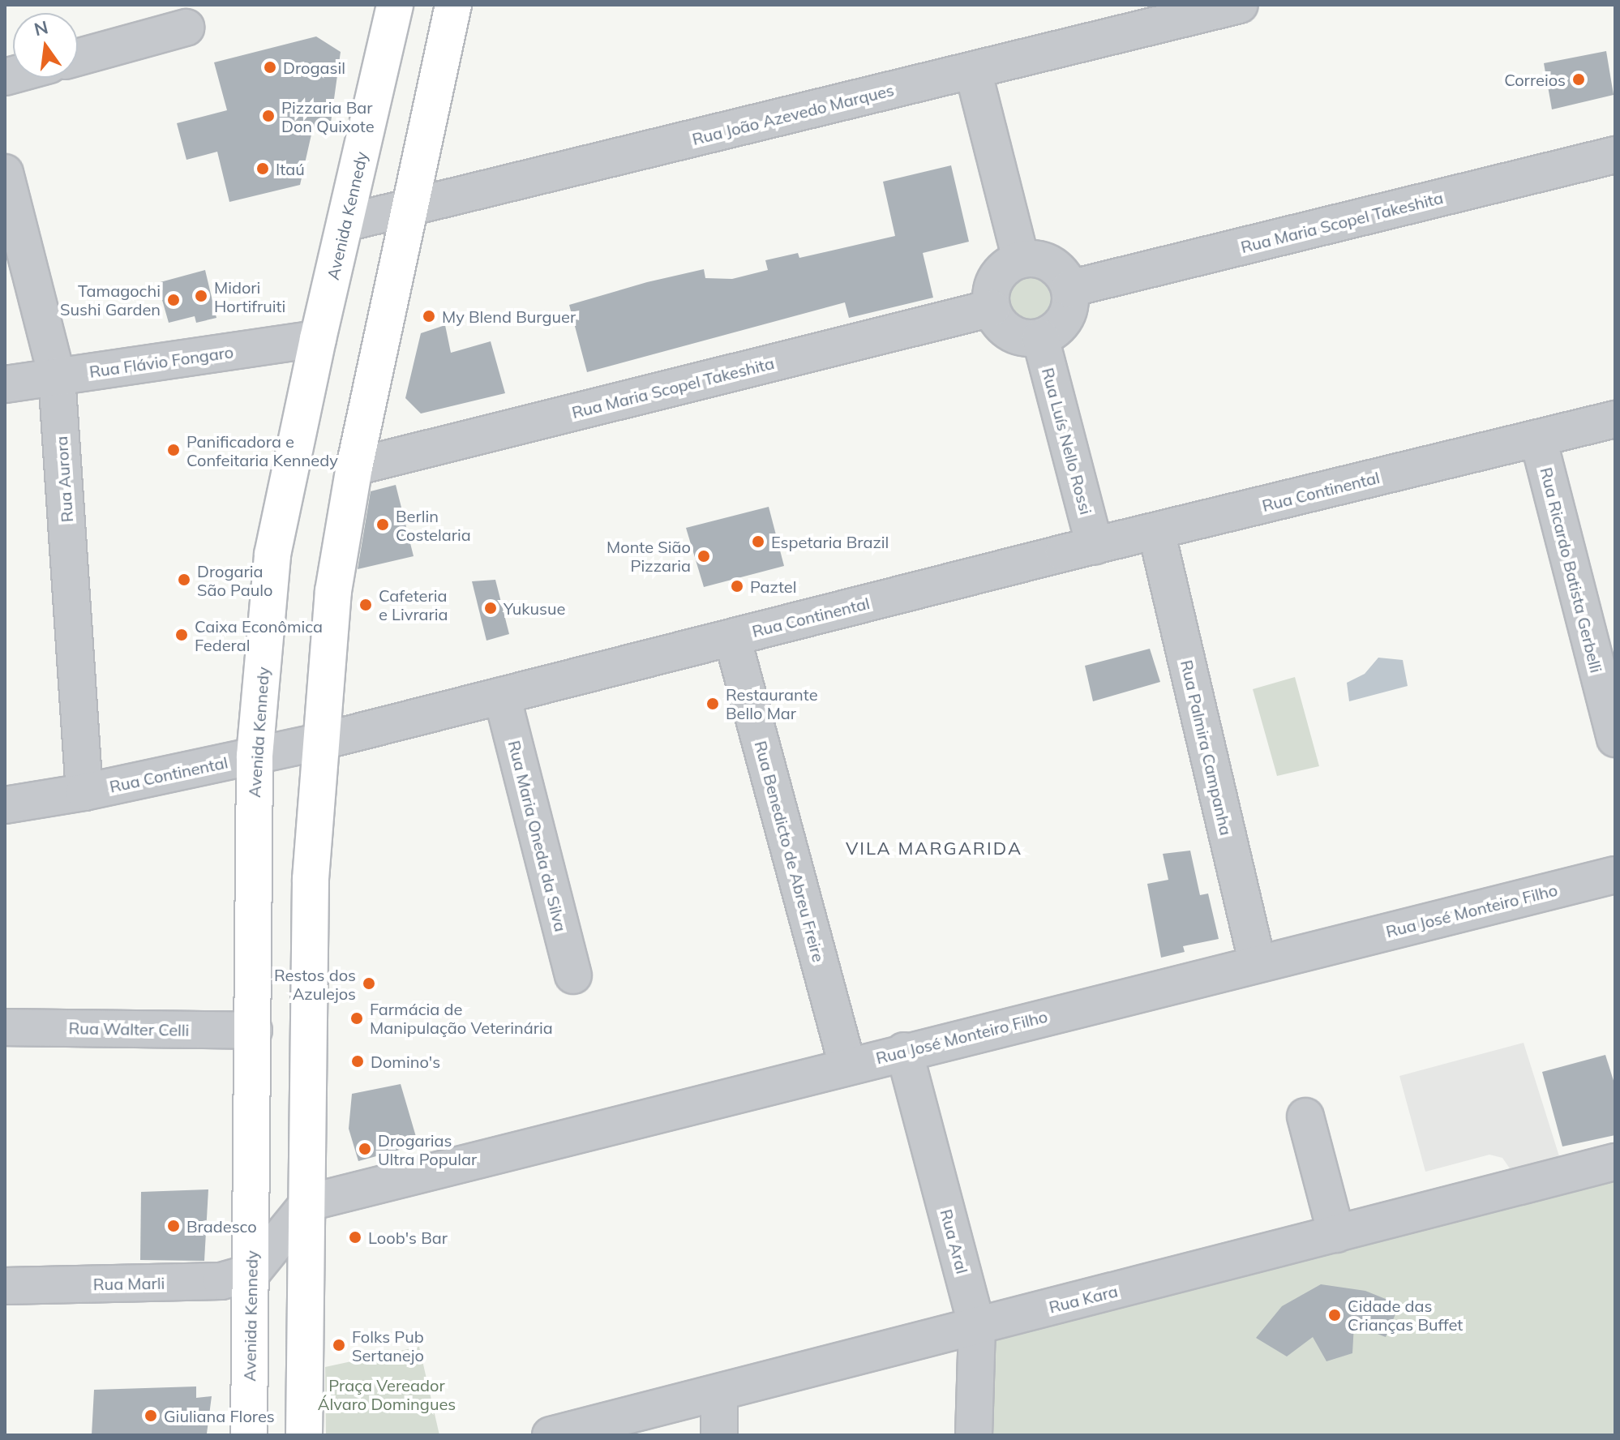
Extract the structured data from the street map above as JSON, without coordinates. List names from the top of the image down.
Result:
{
  "streets": {
    "main road": ["Avenida Kennedy"],
    "street": [
      "Rua João Azevedo Marques",
      "Rua Maria Scopel Takeshita",
      "Rua Flávio Fongaro",
      "Rua Luís Nello Rossi",
      "Rua Aurora",
      "Rua Continental",
      "Rua Ricardo Batista Gerbelli",
      "Rua Palmira Campanha",
      "Rua Maria Oneda da Silva",
      "Rua Benedicto de Abreu Freire",
      "Rua José Monteiro Filho",
      "Rua Walter Celli",
      "Rua Aral",
      "Rua Marli",
      "Rua Kara"
    ]
  },
  "crossings": [
    ["Rua João Azevedo Marques", "Avenida Kennedy"],
    ["Avenida Kennedy", "Rua Flávio Fongaro"],
    ["Avenida Kennedy", "Rua Continental"],
    ["Avenida Kennedy", "Rua Walter Celli"],
    ["Avenida Kennedy", "Rua Marli"],
    ["Rua Maria Scopel Takeshita", "Rua Luís Nello Rossi"],
    ["Rua Flávio Fongaro", "Rua Aurora"],
    ["Rua Luís Nello Rossi", "Rua Continental"],
    ["Rua Aurora", "Rua Continental"],
    ["Rua Continental", "Rua Ricardo Batista Gerbelli"],
    ["Rua Continental", "Rua Palmira Campanha"],
    ["Rua Continental", "Rua Maria Oneda da Silva"],
    ["Rua Continental", "Rua Benedicto de Abreu Freire"],
    ["Rua Palmira Campanha", "Rua José Monteiro Filho"],
    ["Rua Benedicto de Abreu Freire", "Rua José Monteiro Filho"],
    ["Rua José Monteiro Filho", "Rua Aral"],
    ["Rua Aral", "Rua Kara"]
  ],
  "districts": ["VILA MARGARIDA"],
  "parks": ["Praça Vereador Álvaro Domingues"],
  "places": [
    "Drogasil",
    "Correios",
    "Pizzaria Bar Don Quixote",
    "Itaú",
    "Midori Hortifruiti",
    "Tamagochi Sushi Garden",
    "My Blend Burguer",
    "Panificadora e Confeitaria Kennedy",
    "Berlin Costelaria",
    "Espetaria Brazil",
    "Monte Sião Pizzaria",
    "Drogaria São Paulo",
    "Paztel",
    "Cafeteria e Livraria",
    "Yukusue",
    "Caixa Econômica Federal",
    "Restaurante Bello Mar",
    "Restos dos Azulejos",
    "Farmácia de Manipulação Veterinária",
    "Domino's",
    "Drogarias Ultra Popular",
    "Bradesco",
    "Loob's Bar",
    "Cidade das Crianças Buffet",
    "Folks Pub Sertanejo",
    "Giuliana Flores"
  ],
  "north": "top"
}
